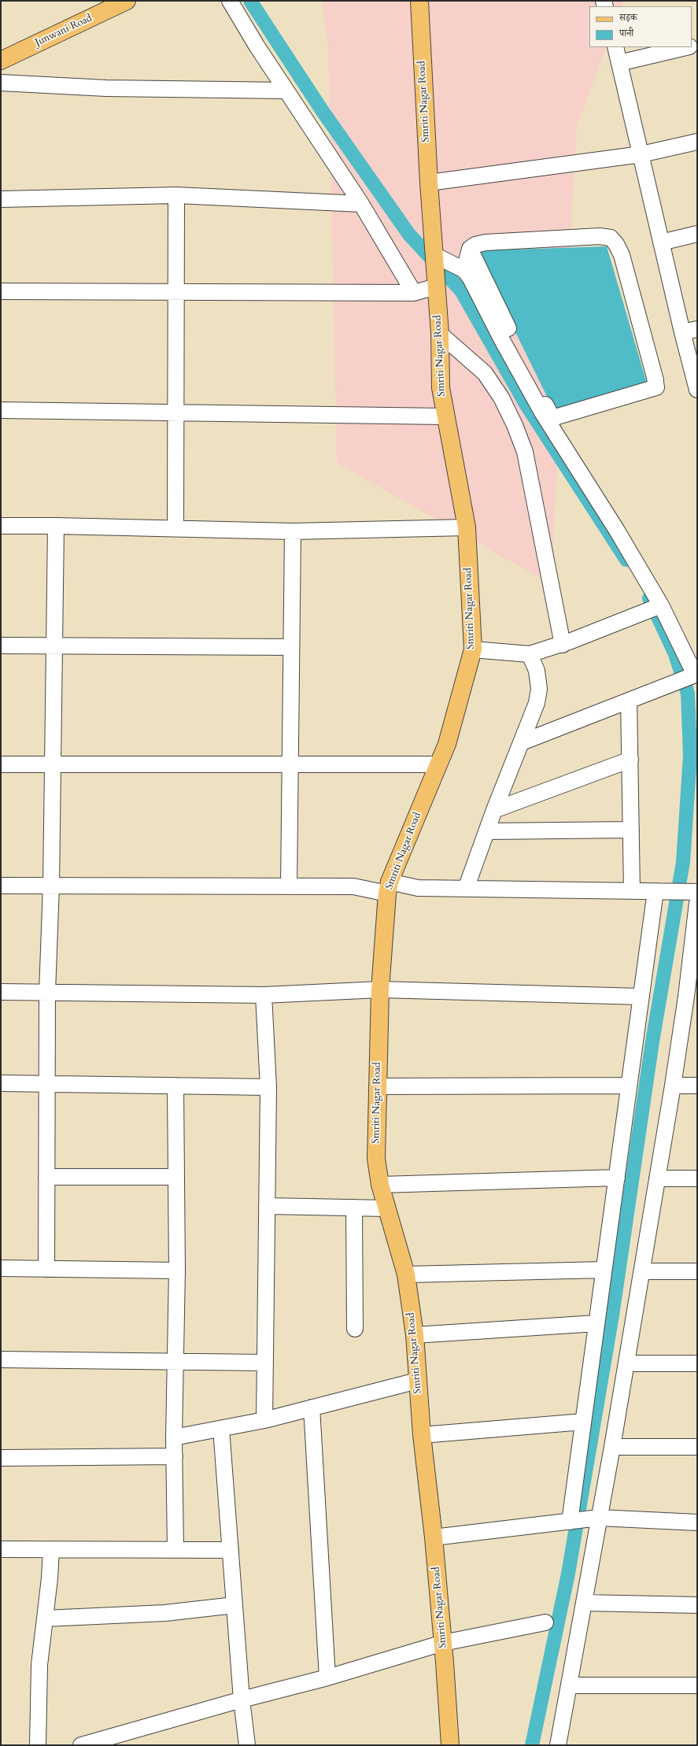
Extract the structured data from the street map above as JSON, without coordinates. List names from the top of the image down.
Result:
{
  "streets": {
    "main road": ["Junwani Road", "Smriti Nagar Road"]
  },
  "legend": ["सड़क", "पानी"]
}
